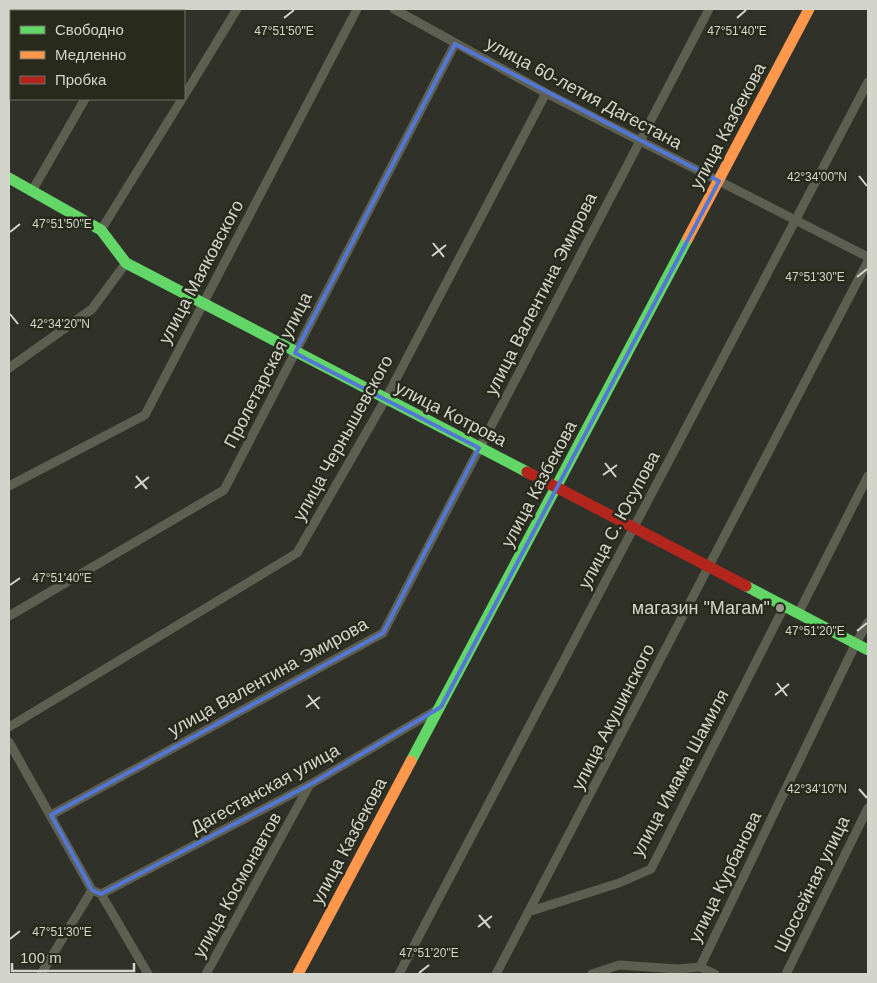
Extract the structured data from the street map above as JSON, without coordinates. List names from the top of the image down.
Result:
{
  "streets": {
    "street": [
      "улица 60-летия Дагестана",
      "улица Казбекова",
      "улица Маяковского",
      "улица Валентина Эмирова",
      "Пролетарская улица",
      "улица Котрова",
      "улица Чернышевского",
      "улица С. Юсупова",
      "улица Акушинского",
      "улица Имама Шамиля",
      "Дагестанская улица",
      "улица Курбанова",
      "Шоссейная улица",
      "улица Космонавтов"
    ]
  },
  "crossings": [
    ["улица 60-летия Дагестана", "улица Казбекова"],
    ["улица 60-летия Дагестана", "улица Валентина Эмирова"],
    ["улица 60-летия Дагестана", "Пролетарская улица"],
    ["улица 60-летия Дагестана", "улица Чернышевского"],
    ["улица 60-летия Дагестана", "улица С. Юсупова"],
    ["улица Казбекова", "улица Котрова"],
    ["улица Казбекова", "Дагестанская улица"],
    ["улица Маяковского", "улица Котрова"],
    ["улица Валентина Эмирова", "улица Котрова"],
    ["Пролетарская улица", "улица Котрова"],
    ["улица Котрова", "улица Чернышевского"],
    ["улица Котрова", "улица С. Юсупова"],
    ["улица Котрова", "улица Акушинского"],
    ["улица Котрова", "улица Имама Шамиля"],
    ["улица Котрова", "улица Курбанова"],
    ["улица Акушинского", "улица Имама Шамиля"],
    ["Дагестанская улица", "улица Космонавтов"]
  ],
  "places": ["магазин \"Магам\""],
  "legend": ["Свободно", "Медленно", "Пробка"],
  "scale_bar": "100 m",
  "coordinates": [
    "47°51'50\"E",
    "47°51'40\"E",
    "42°34'00\"N",
    "47°51'30\"E",
    "42°34'20\"N",
    "47°51'20\"E",
    "42°34'10\"N"
  ]
}
